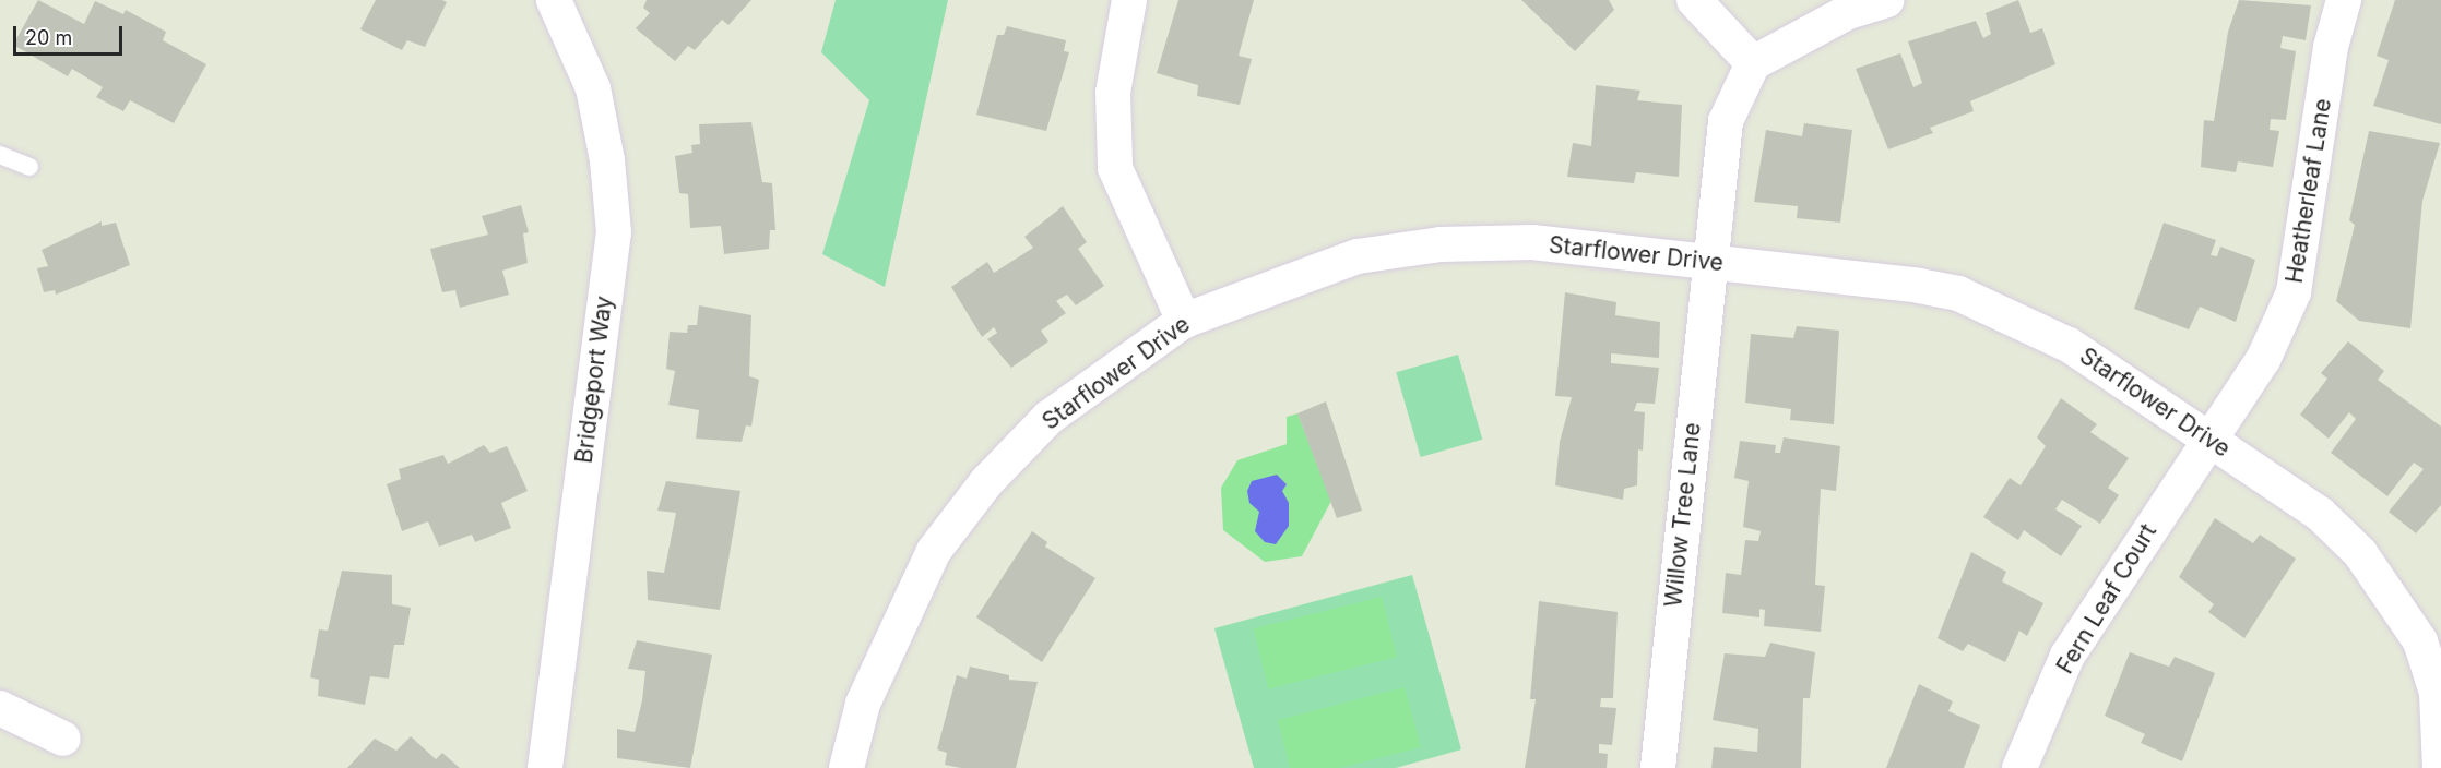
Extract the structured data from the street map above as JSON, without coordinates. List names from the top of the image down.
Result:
{
  "streets": {
    "street": [
      "Heatherleaf Lane",
      "Starflower Drive",
      "Bridgeport Way",
      "Willow Tree Lane",
      "Fern Leaf Court"
    ]
  },
  "crossings": [
    ["Heatherleaf Lane", "Starflower Drive"],
    ["Heatherleaf Lane", "Fern Leaf Court"],
    ["Starflower Drive", "Willow Tree Lane"],
    ["Starflower Drive", "Fern Leaf Court"]
  ],
  "scale_bar": "20 m"
}
